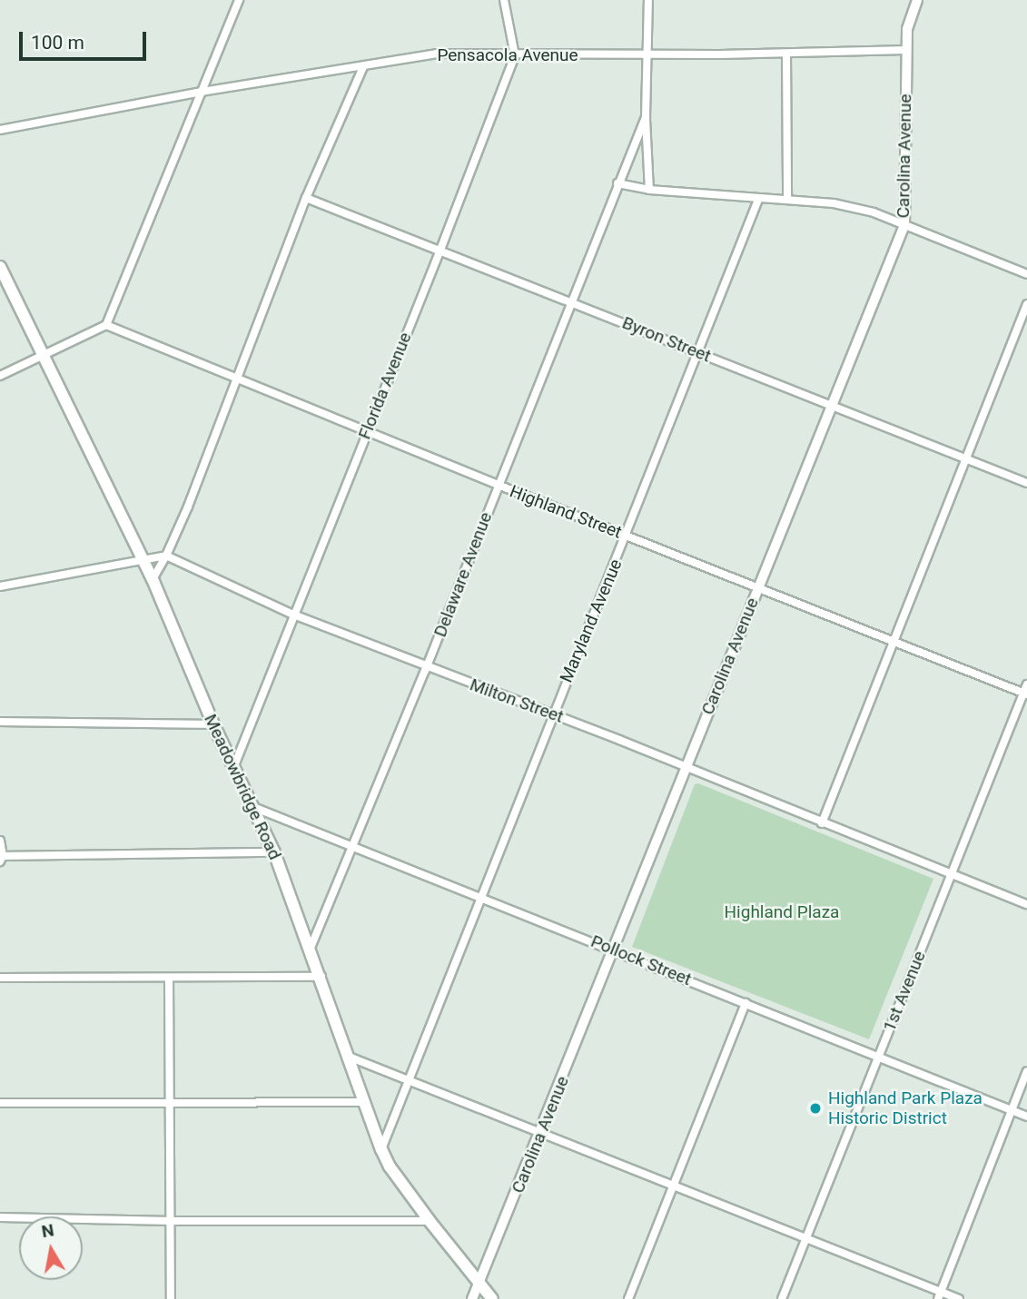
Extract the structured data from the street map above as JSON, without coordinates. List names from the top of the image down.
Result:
{
  "streets": {
    "main road": ["Meadowbridge Road"],
    "street": [
      "Pensacola Avenue",
      "Carolina Avenue",
      "Byron Street",
      "Florida Avenue",
      "Highland Street",
      "Delaware Avenue",
      "Maryland Avenue",
      "Milton Street",
      "Pollock Street",
      "1st Avenue"
    ]
  },
  "crossings": [
    ["Pensacola Avenue", "Carolina Avenue"],
    ["Pensacola Avenue", "Florida Avenue"],
    ["Pensacola Avenue", "Delaware Avenue"],
    ["Carolina Avenue", "Byron Street"],
    ["Carolina Avenue", "Highland Street"],
    ["Carolina Avenue", "Milton Street"],
    ["Carolina Avenue", "Meadowbridge Road"],
    ["Carolina Avenue", "Pollock Street"],
    ["Byron Street", "Florida Avenue"],
    ["Byron Street", "Delaware Avenue"],
    ["Byron Street", "Maryland Avenue"],
    ["Florida Avenue", "Highland Street"],
    ["Florida Avenue", "Milton Street"],
    ["Florida Avenue", "Meadowbridge Road"],
    ["Highland Street", "Delaware Avenue"],
    ["Highland Street", "Maryland Avenue"],
    ["Highland Street", "1st Avenue"],
    ["Delaware Avenue", "Milton Street"],
    ["Delaware Avenue", "Meadowbridge Road"],
    ["Delaware Avenue", "Pollock Street"],
    ["Maryland Avenue", "Milton Street"],
    ["Maryland Avenue", "Meadowbridge Road"],
    ["Maryland Avenue", "Pollock Street"],
    ["Milton Street", "1st Avenue"],
    ["Meadowbridge Road", "Pollock Street"],
    ["Pollock Street", "1st Avenue"]
  ],
  "parks": ["Highland Plaza"],
  "places": ["Highland Park Plaza Historic District"],
  "scale_bar": "100 m",
  "north": "top"
}
